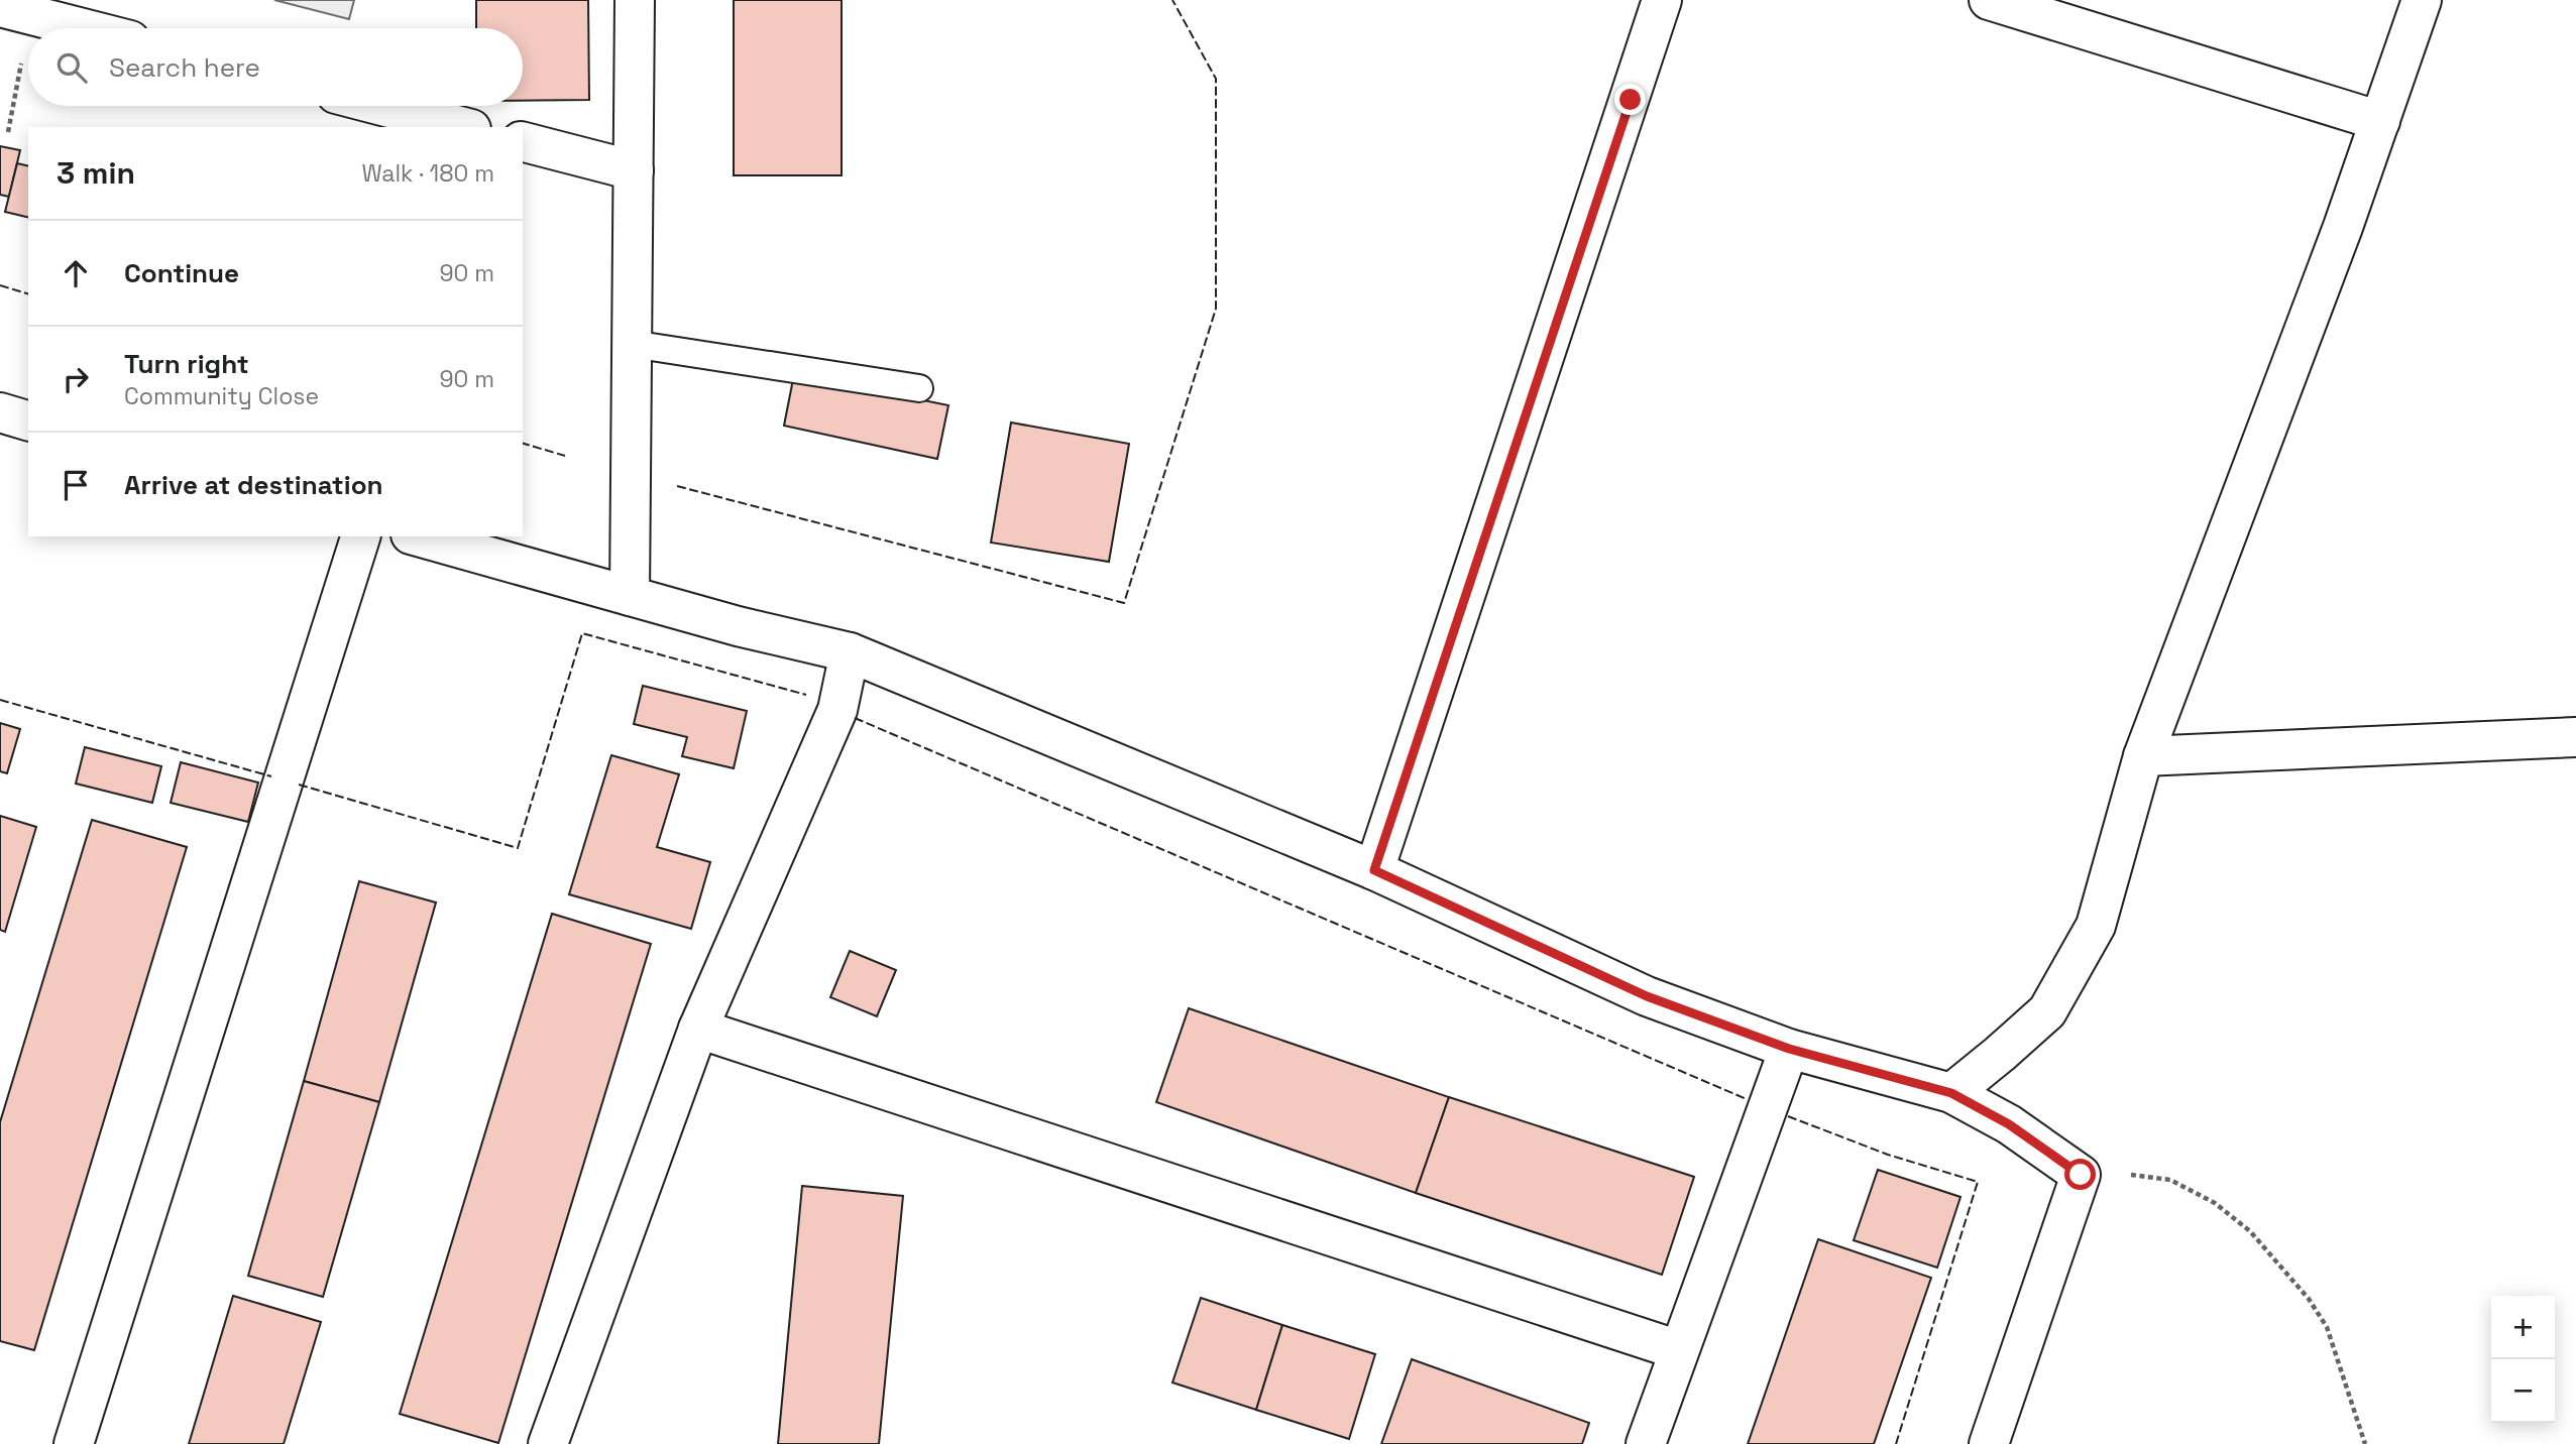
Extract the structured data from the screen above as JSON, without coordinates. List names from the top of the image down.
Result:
{
  "page": {
    "search": "Search here",
    "heading": ["3 min", "Walk · 180 m"],
    "list": [
      ["Continue", "90 m"],
      ["Turn right", "Community Close", "90 m"],
      "Arrive at destination"
    ],
    "map_buttons": ["+", "−"]
  }
}
